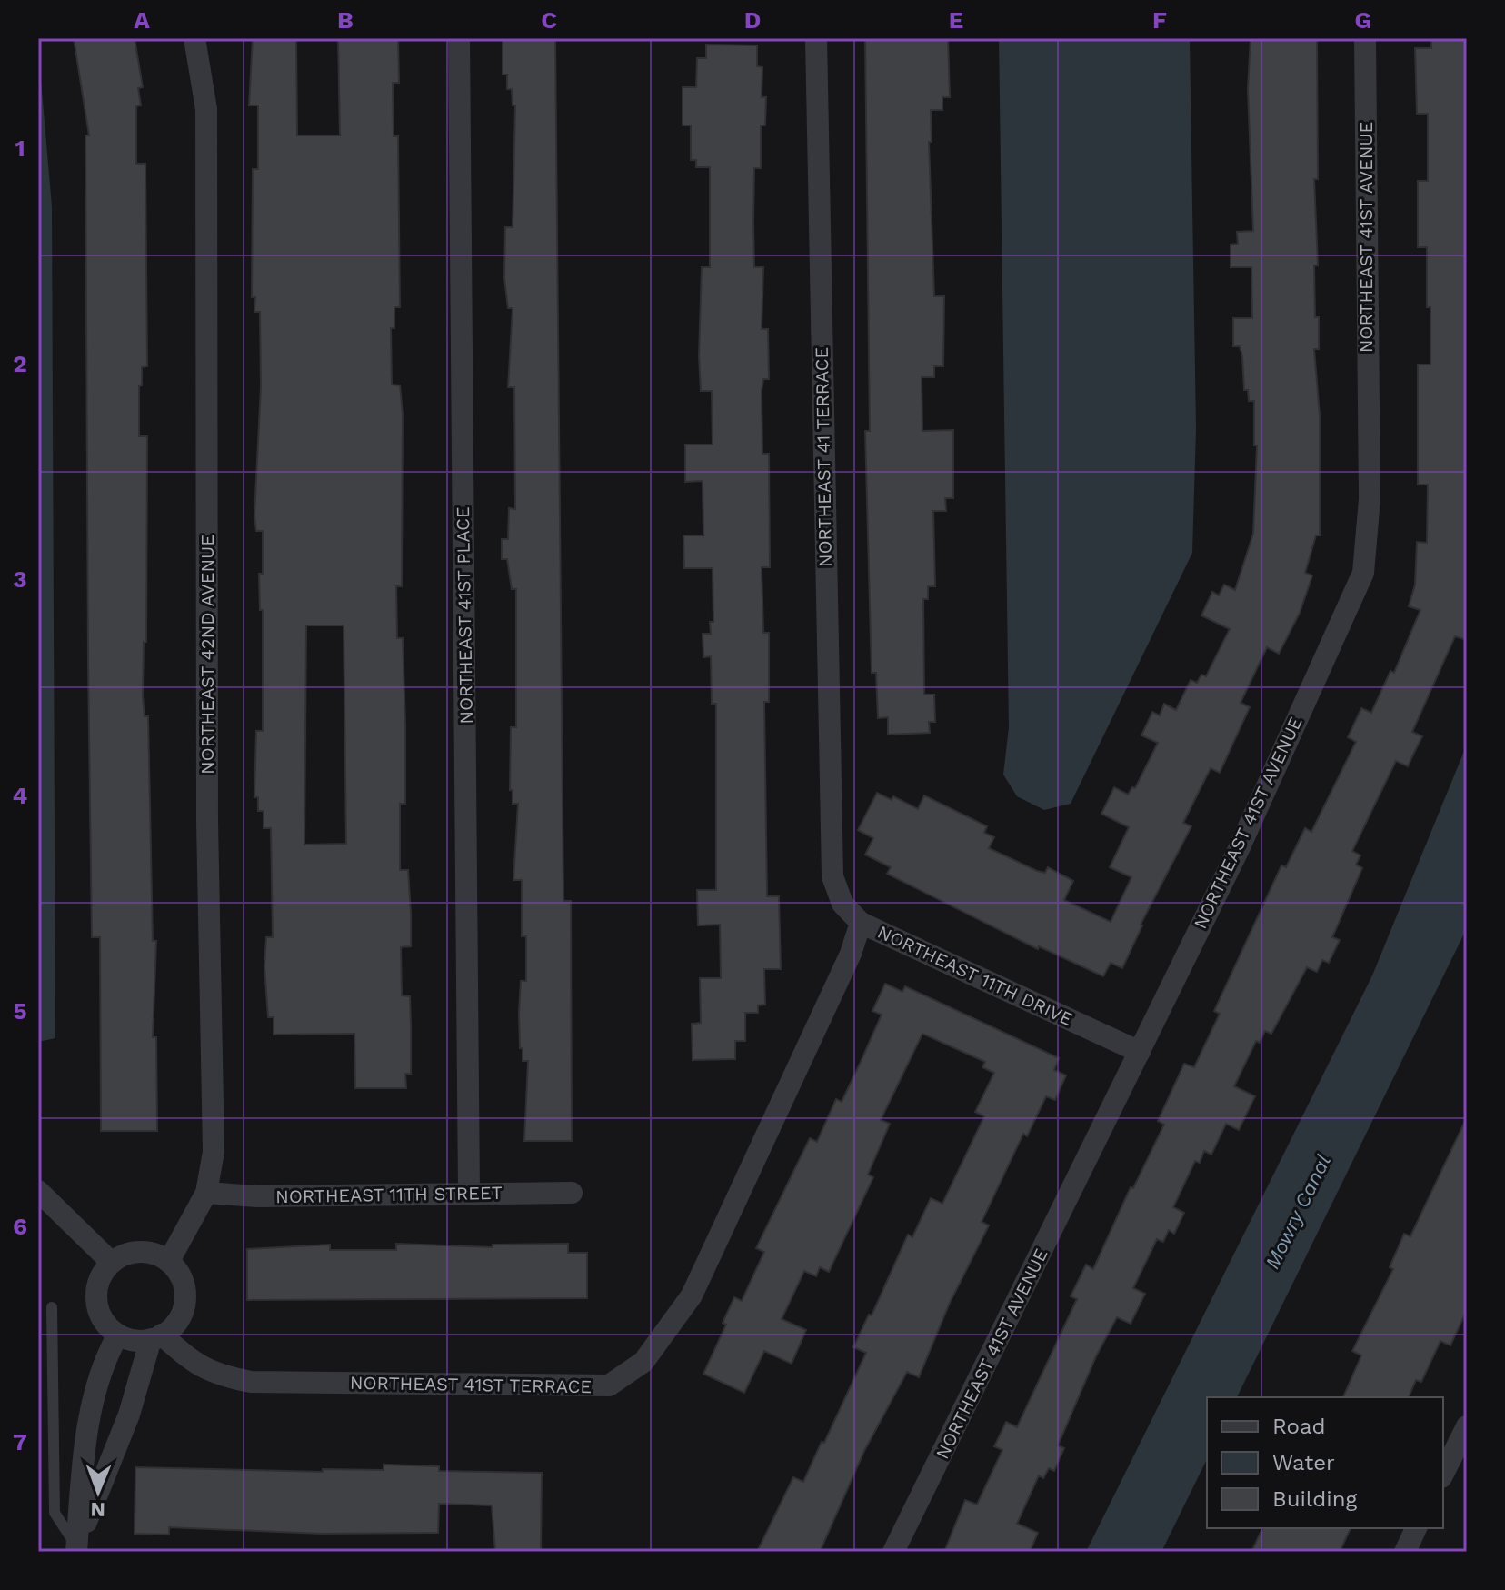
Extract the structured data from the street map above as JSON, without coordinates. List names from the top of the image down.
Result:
{
  "streets": {
    "street": [
      "NORTHEAST 41ST AVENUE",
      "NORTHEAST 41 TERRACE",
      "NORTHEAST 41ST PLACE",
      "NORTHEAST 42ND AVENUE",
      "NORTHEAST 11TH DRIVE",
      "NORTHEAST 11TH STREET",
      "NORTHEAST 41ST TERRACE"
    ]
  },
  "crossings": [
    ["NORTHEAST 41ST AVENUE", "NORTHEAST 11TH DRIVE"],
    ["NORTHEAST 41 TERRACE", "NORTHEAST 11TH DRIVE"],
    ["NORTHEAST 41ST PLACE", "NORTHEAST 11TH STREET"],
    ["NORTHEAST 42ND AVENUE", "NORTHEAST 11TH STREET"],
    ["NORTHEAST 42ND AVENUE", "NORTHEAST 41ST TERRACE"],
    ["NORTHEAST 11TH DRIVE", "NORTHEAST 41ST TERRACE"]
  ],
  "water": ["Mowry Canal"],
  "legend": ["Road", "Water", "Building"],
  "north": "bottom",
  "grid": {
    "columns": [
      "A",
      "B",
      "C",
      "D",
      "E",
      "F",
      "G"
    ],
    "rows": [
      "1",
      "2",
      "3",
      "4",
      "5",
      "6",
      "7"
    ]
  }
}
